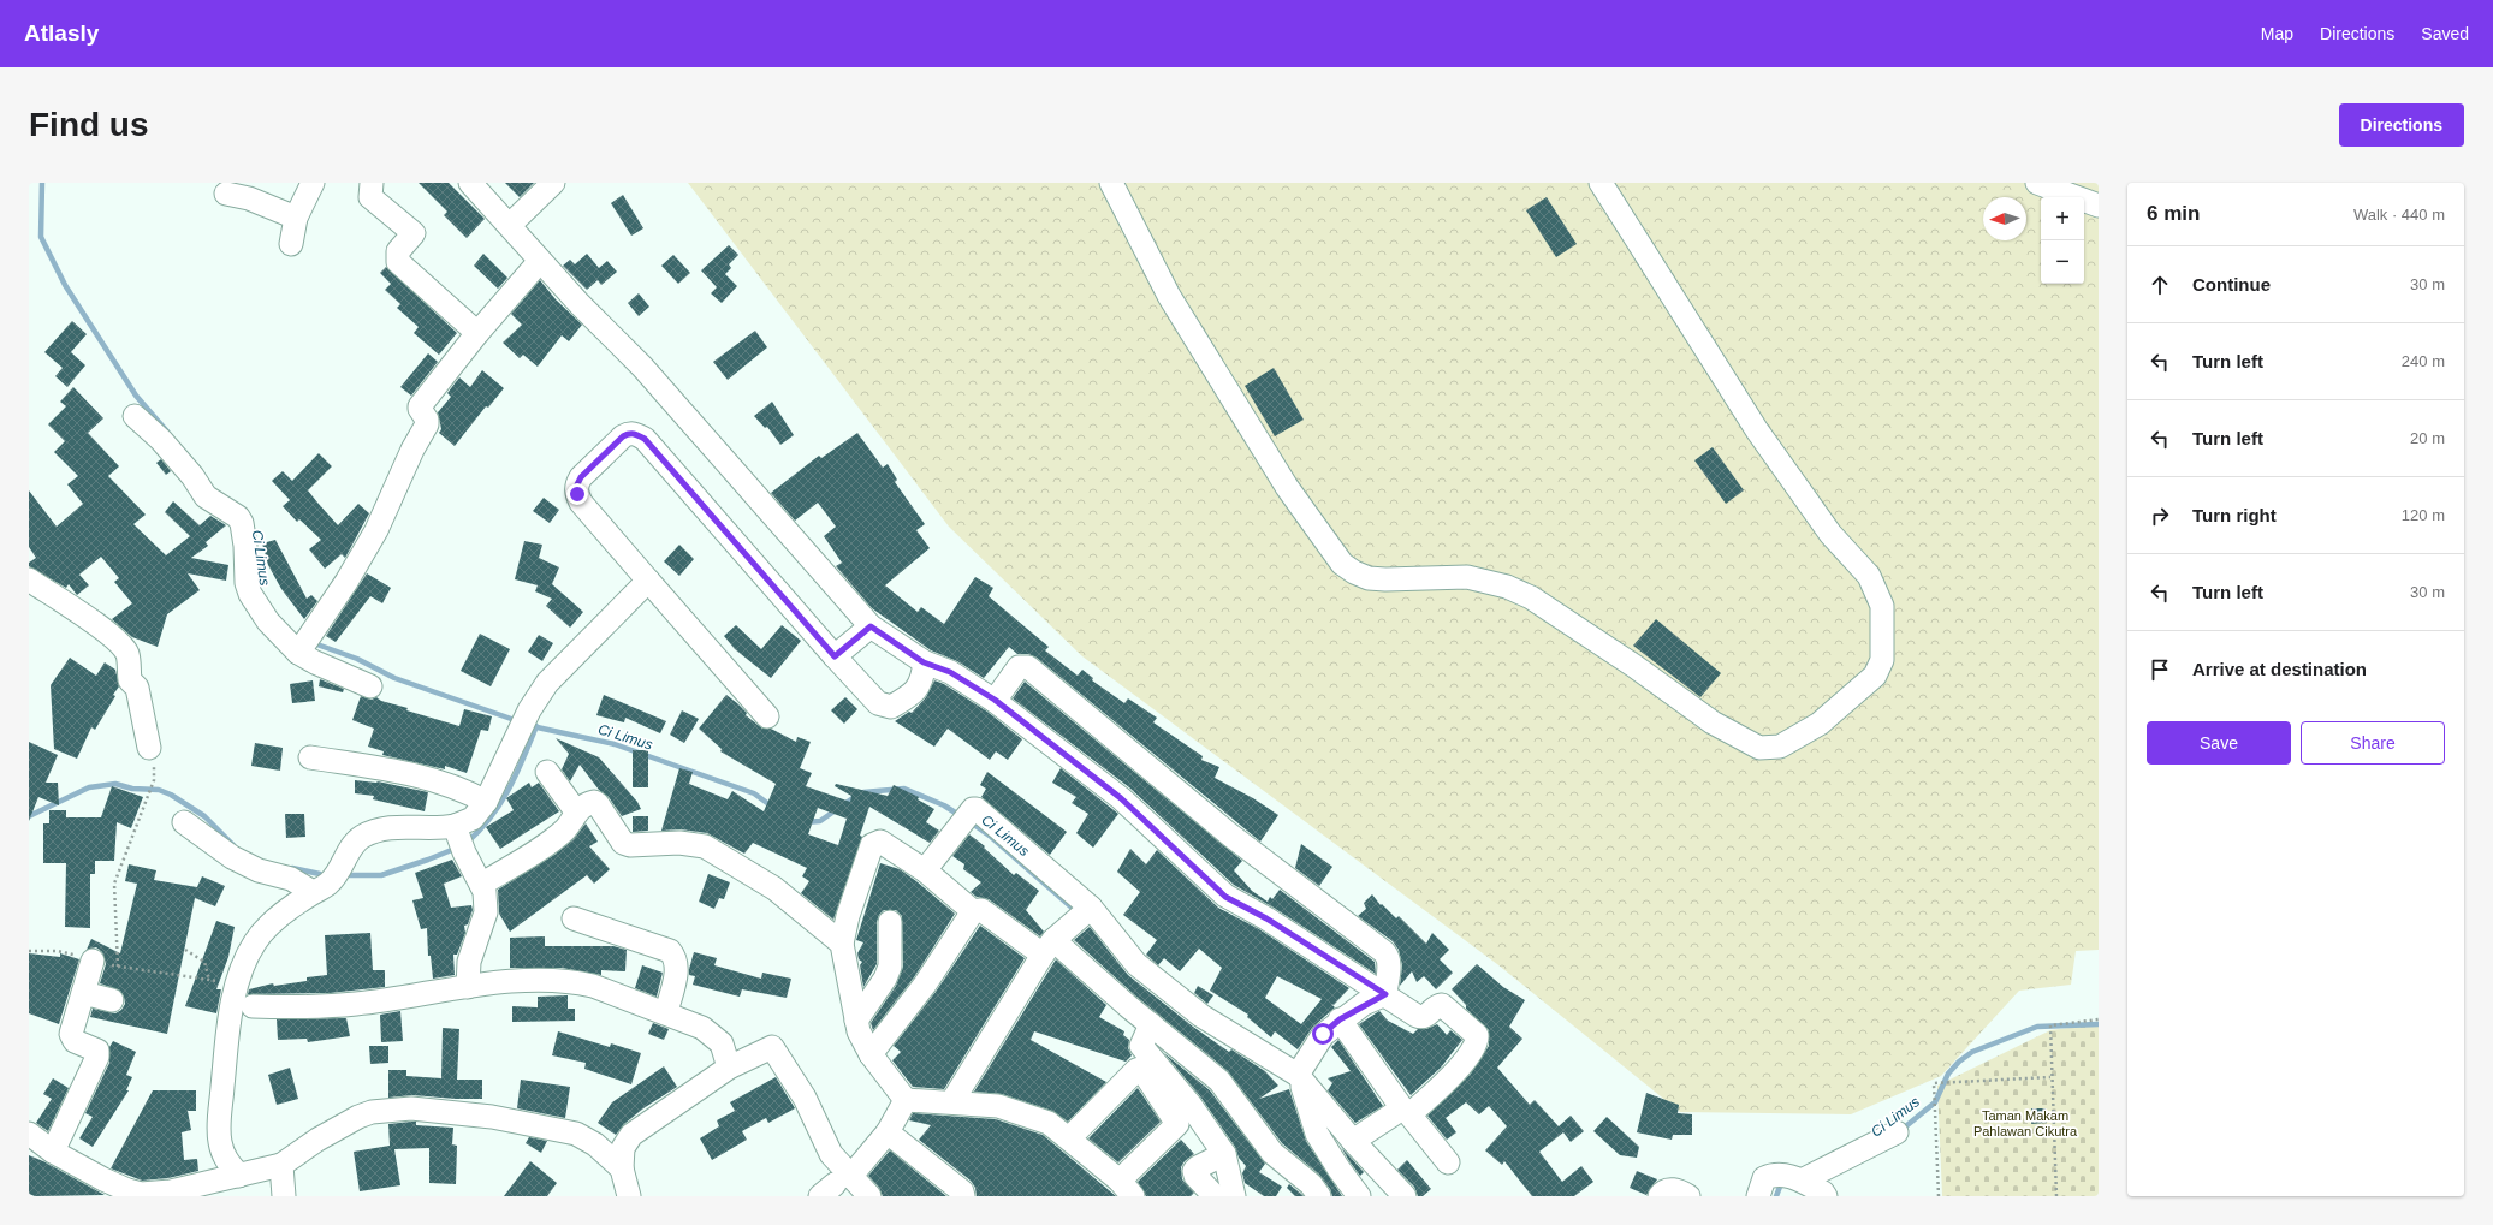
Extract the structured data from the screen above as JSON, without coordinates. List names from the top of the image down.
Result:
{
  "water": ["Ci Limus"],
  "parks": ["Taman Makam Pahlawan Cikutra"],
  "north": "left",
  "page": {
    "header": "Atlasly",
    "nav": ["Map", "Directions", "Saved"],
    "buttons": [
      "Directions",
      ["Save", "Share"]
    ],
    "title": "Find us",
    "heading": ["6 min", "Walk · 440 m"],
    "map_buttons": ["+", "−"],
    "list": [
      ["Continue", "30 m"],
      ["Turn left", "240 m"],
      ["Turn left", "20 m"],
      ["Turn right", "120 m"],
      ["Turn left", "30 m"],
      "Arrive at destination"
    ]
  }
}
